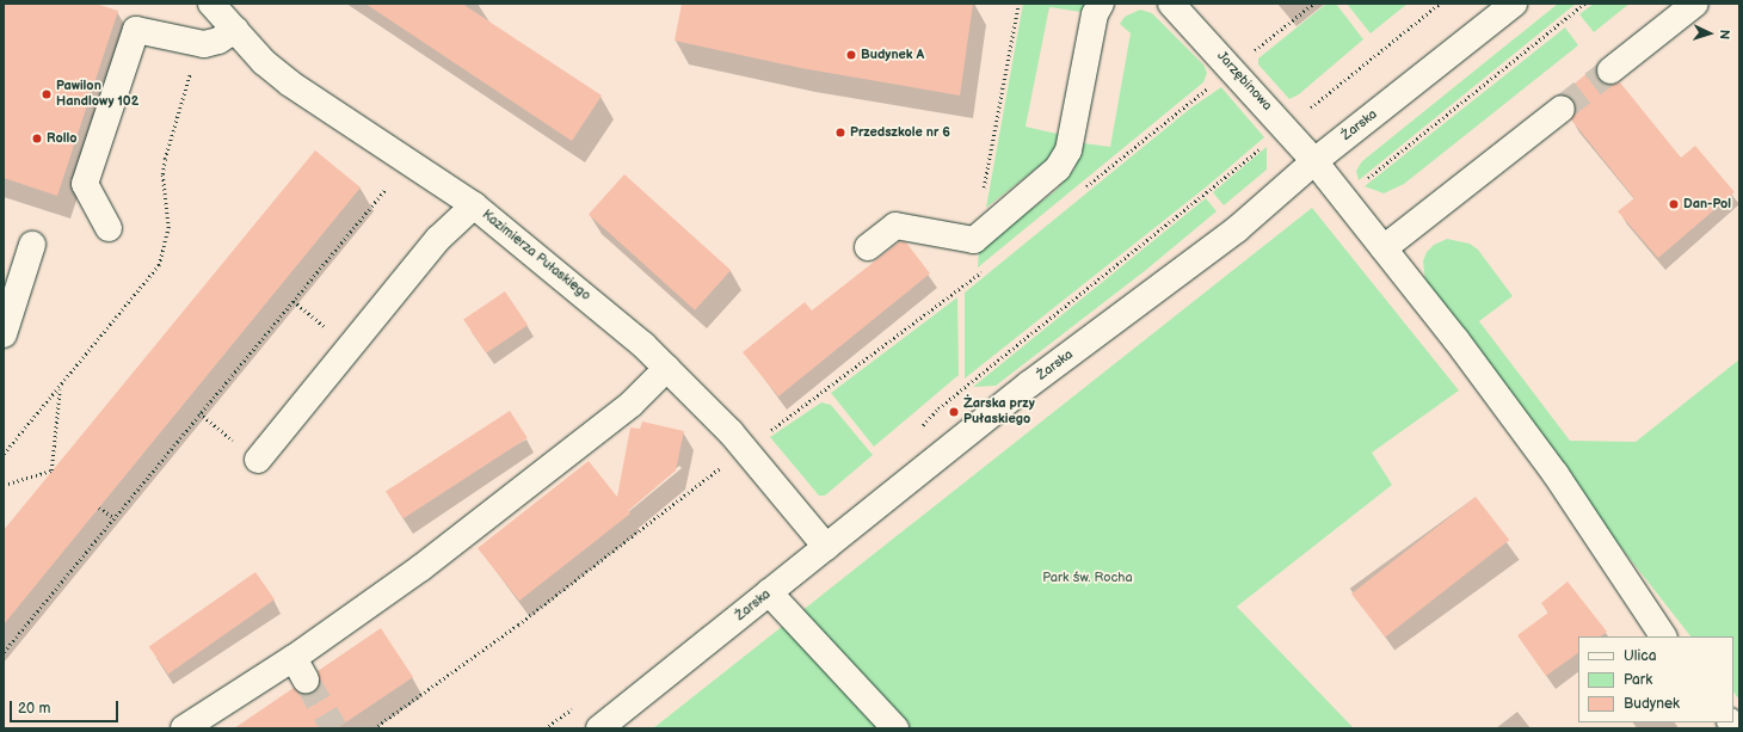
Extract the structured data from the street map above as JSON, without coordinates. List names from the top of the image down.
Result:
{
  "streets": {
    "street": ["Jarzębinowa", "Żarska", "Kazimierza Pułaskiego"]
  },
  "crossings": [
    ["Jarzębinowa", "Żarska"],
    ["Żarska", "Kazimierza Pułaskiego"]
  ],
  "parks": ["Park św. Rocha"],
  "places": [
    "Budynek A",
    "Pawilon Handlowy 102",
    "Przedszkole nr 6",
    "Rollo",
    "Dan-Pol",
    "Żarska przy Pułaskiego"
  ],
  "legend": ["Ulica", "Park", "Budynek"],
  "scale_bar": "20 m",
  "north": "right"
}
